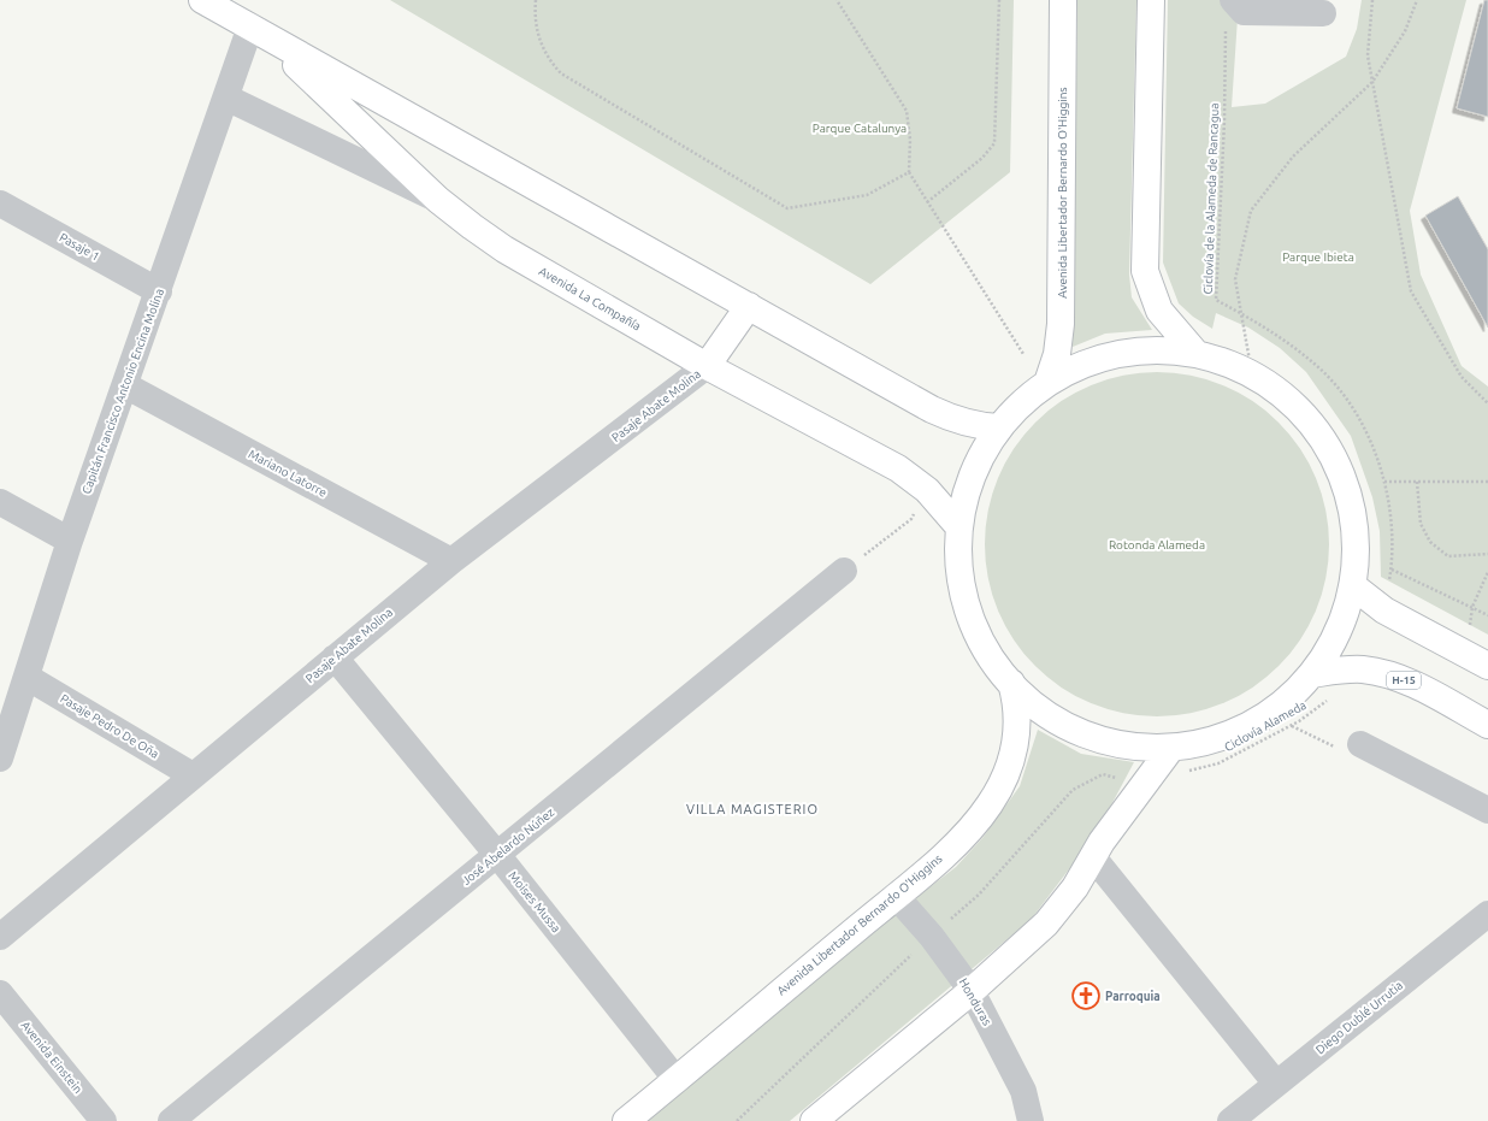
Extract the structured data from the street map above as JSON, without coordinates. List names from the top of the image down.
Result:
{
  "streets": {
    "main road": ["Avenida Libertador Bernardo O'Higgins", "Avenida La Compañía", "H-15"],
    "street": [
      "Pasaje 1",
      "Capitán Francisco Antonio Encina Molina",
      "Pasaje Abate Molina",
      "Mariano Latorre",
      "Pasaje Pedro De Oña",
      "José Abelardo Núñez",
      "Moises Mussa",
      "Honduras",
      "Diego Dublé Urrutia",
      "Avenida Einstein"
    ],
    "path": ["Ciclovía de la Alameda de Rancagua", "Ciclovía Alameda"]
  },
  "crossings": [
    ["Avenida Libertador Bernardo O'Higgins", "Moises Mussa"],
    ["Avenida Libertador Bernardo O'Higgins", "Honduras"],
    ["Pasaje 1", "Capitán Francisco Antonio Encina Molina"],
    ["Avenida La Compañía", "Capitán Francisco Antonio Encina Molina"],
    ["Avenida La Compañía", "Pasaje Abate Molina"],
    ["Capitán Francisco Antonio Encina Molina", "Mariano Latorre"],
    ["Capitán Francisco Antonio Encina Molina", "Pasaje Pedro De Oña"],
    ["Pasaje Abate Molina", "Mariano Latorre"],
    ["Pasaje Abate Molina", "Pasaje Pedro De Oña"],
    ["Pasaje Abate Molina", "Moises Mussa"],
    ["José Abelardo Núñez", "Moises Mussa"]
  ],
  "districts": ["VILLA MAGISTERIO"],
  "parks": ["Parque Catalunya", "Parque Ibieta", "Rotonda Alameda"],
  "places": {
    "church": ["Parroquia"]
  }
}
